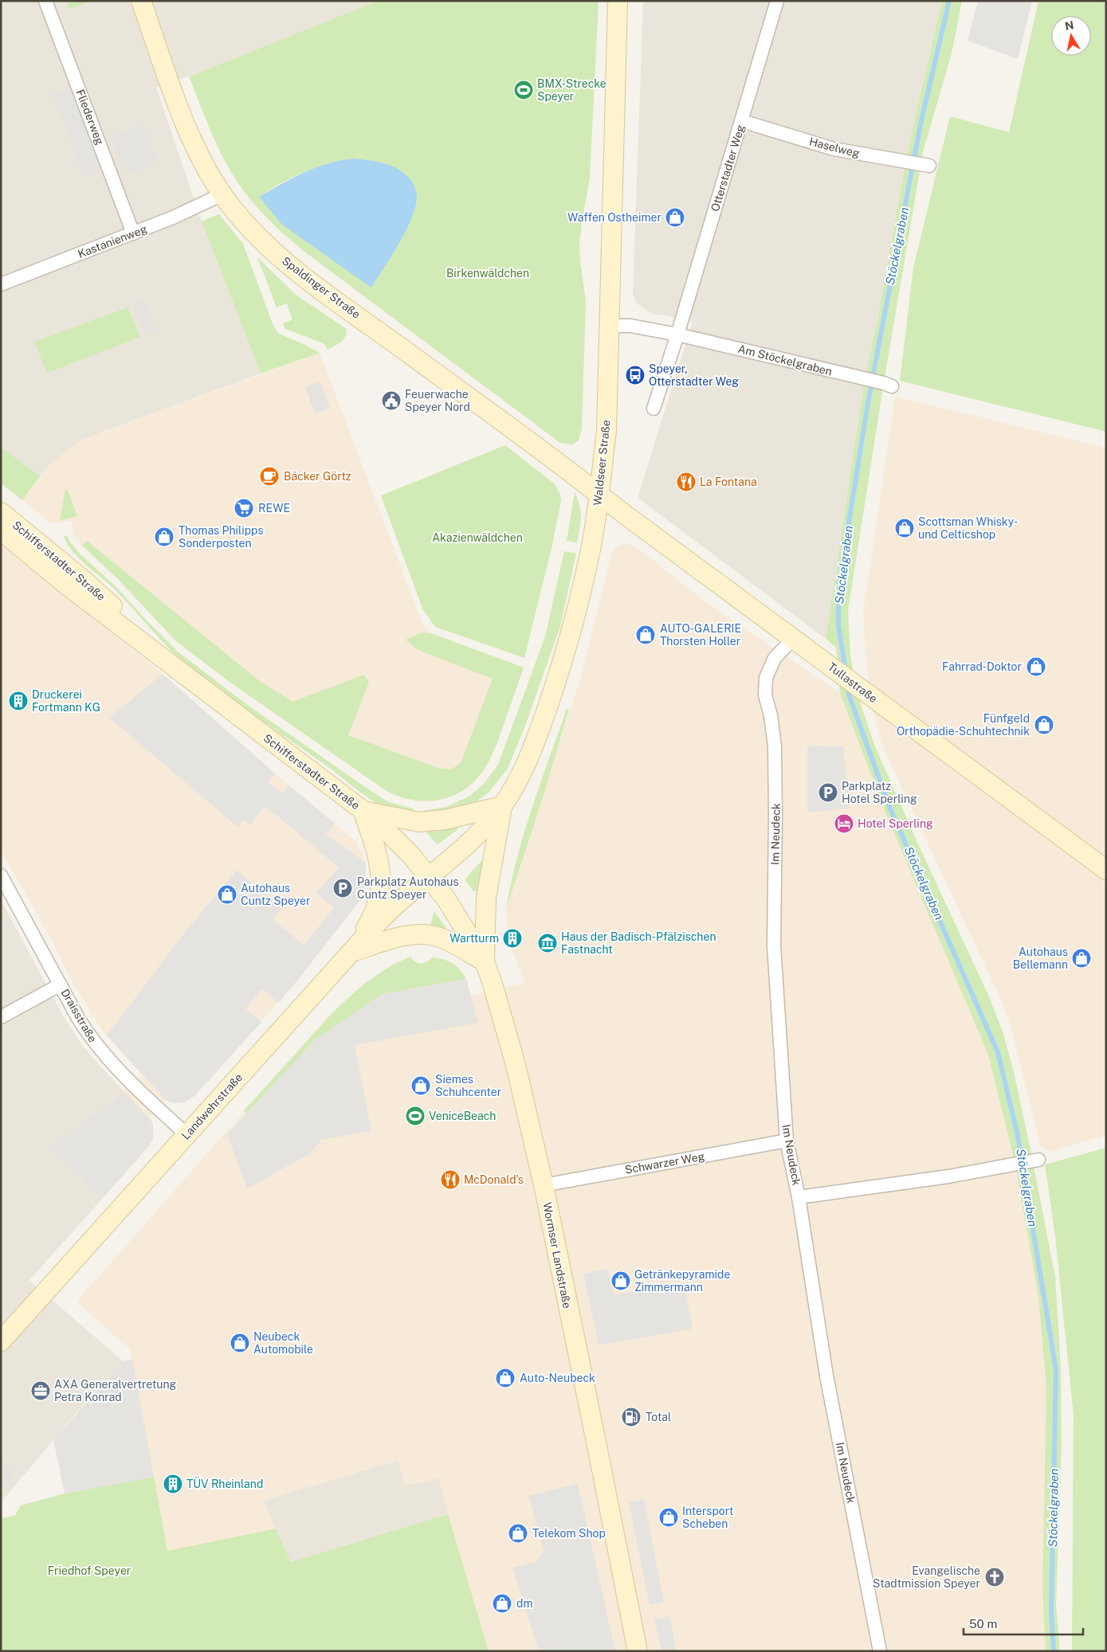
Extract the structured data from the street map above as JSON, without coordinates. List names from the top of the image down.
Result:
{
  "streets": {
    "main road": [
      "Spaldinger Straße",
      "Waldseer Straße",
      "Schifferstadter Straße",
      "Tullastraße",
      "Landwehrstraße",
      "Wormser Landstraße"
    ],
    "street": [
      "Fliederweg",
      "Haselweg",
      "Otterstadter Weg",
      "Kastanienweg",
      "Am Stöckelgraben",
      "Im Neudeck",
      "Draisstraße",
      "Schwarzer Weg"
    ]
  },
  "crossings": [
    ["Fliederweg", "Kastanienweg"],
    ["Haselweg", "Otterstadter Weg"],
    ["Otterstadter Weg", "Am Stöckelgraben"],
    ["Kastanienweg", "Spaldinger Straße"],
    ["Spaldinger Straße", "Waldseer Straße"],
    ["Spaldinger Straße", "Tullastraße"],
    ["Waldseer Straße", "Schifferstadter Straße"],
    ["Waldseer Straße", "Tullastraße"],
    ["Waldseer Straße", "Landwehrstraße"],
    ["Waldseer Straße", "Wormser Landstraße"],
    ["Schifferstadter Straße", "Landwehrstraße"],
    ["Schifferstadter Straße", "Wormser Landstraße"],
    ["Tullastraße", "Im Neudeck"],
    ["Im Neudeck", "Schwarzer Weg"],
    ["Draisstraße", "Landwehrstraße"],
    ["Landwehrstraße", "Wormser Landstraße"],
    ["Schwarzer Weg", "Wormser Landstraße"]
  ],
  "water": ["Stöckelgraben"],
  "parks": ["Birkenwäldchen", "Akazienwäldchen", "Friedhof Speyer"],
  "places": {
    "sports": ["BMX-Strecke Speyer", "VeniceBeach"],
    "shop": [
      "Waffen Ostheimer",
      "Scottsman Whisky- und Celticshop",
      "Thomas Philipps Sonderposten",
      "AUTO-GALERIE Thorsten Holler",
      "Fahrrad-Doktor",
      "Fünfgeld Orthopädie-Schuhtechnik",
      "Autohaus Cuntz Speyer",
      "Autohaus Bellemann",
      "Siemes Schuhcenter",
      "Getränkepyramide Zimmermann",
      "Neubeck Automobile",
      "Auto-Neubeck",
      "Intersport Scheben",
      "Telekom Shop",
      "dm"
    ],
    "bus stop": ["Speyer, Otterstadter Weg"],
    "public building": ["Feuerwache Speyer Nord"],
    "cafe": ["Bäcker Görtz"],
    "restaurant": ["La Fontana", "McDonald's"],
    "supermarket": ["REWE"],
    "building": ["Druckerei Fortmann KG", "Wartturm", "TÜV Rheinland"],
    "parking": ["Parkplatz Hotel Sperling", "Parkplatz Autohaus Cuntz Speyer"],
    "hotel": ["Hotel Sperling"],
    "museum": ["Haus der Badisch-Pfälzischen Fastnacht"],
    "office": ["AXA Generalvertretung Petra Konrad"],
    "fuel station": ["Total"],
    "church": ["Evangelische Stadtmission Speyer"]
  },
  "scale_bar": "50 m",
  "north": "top"
}
